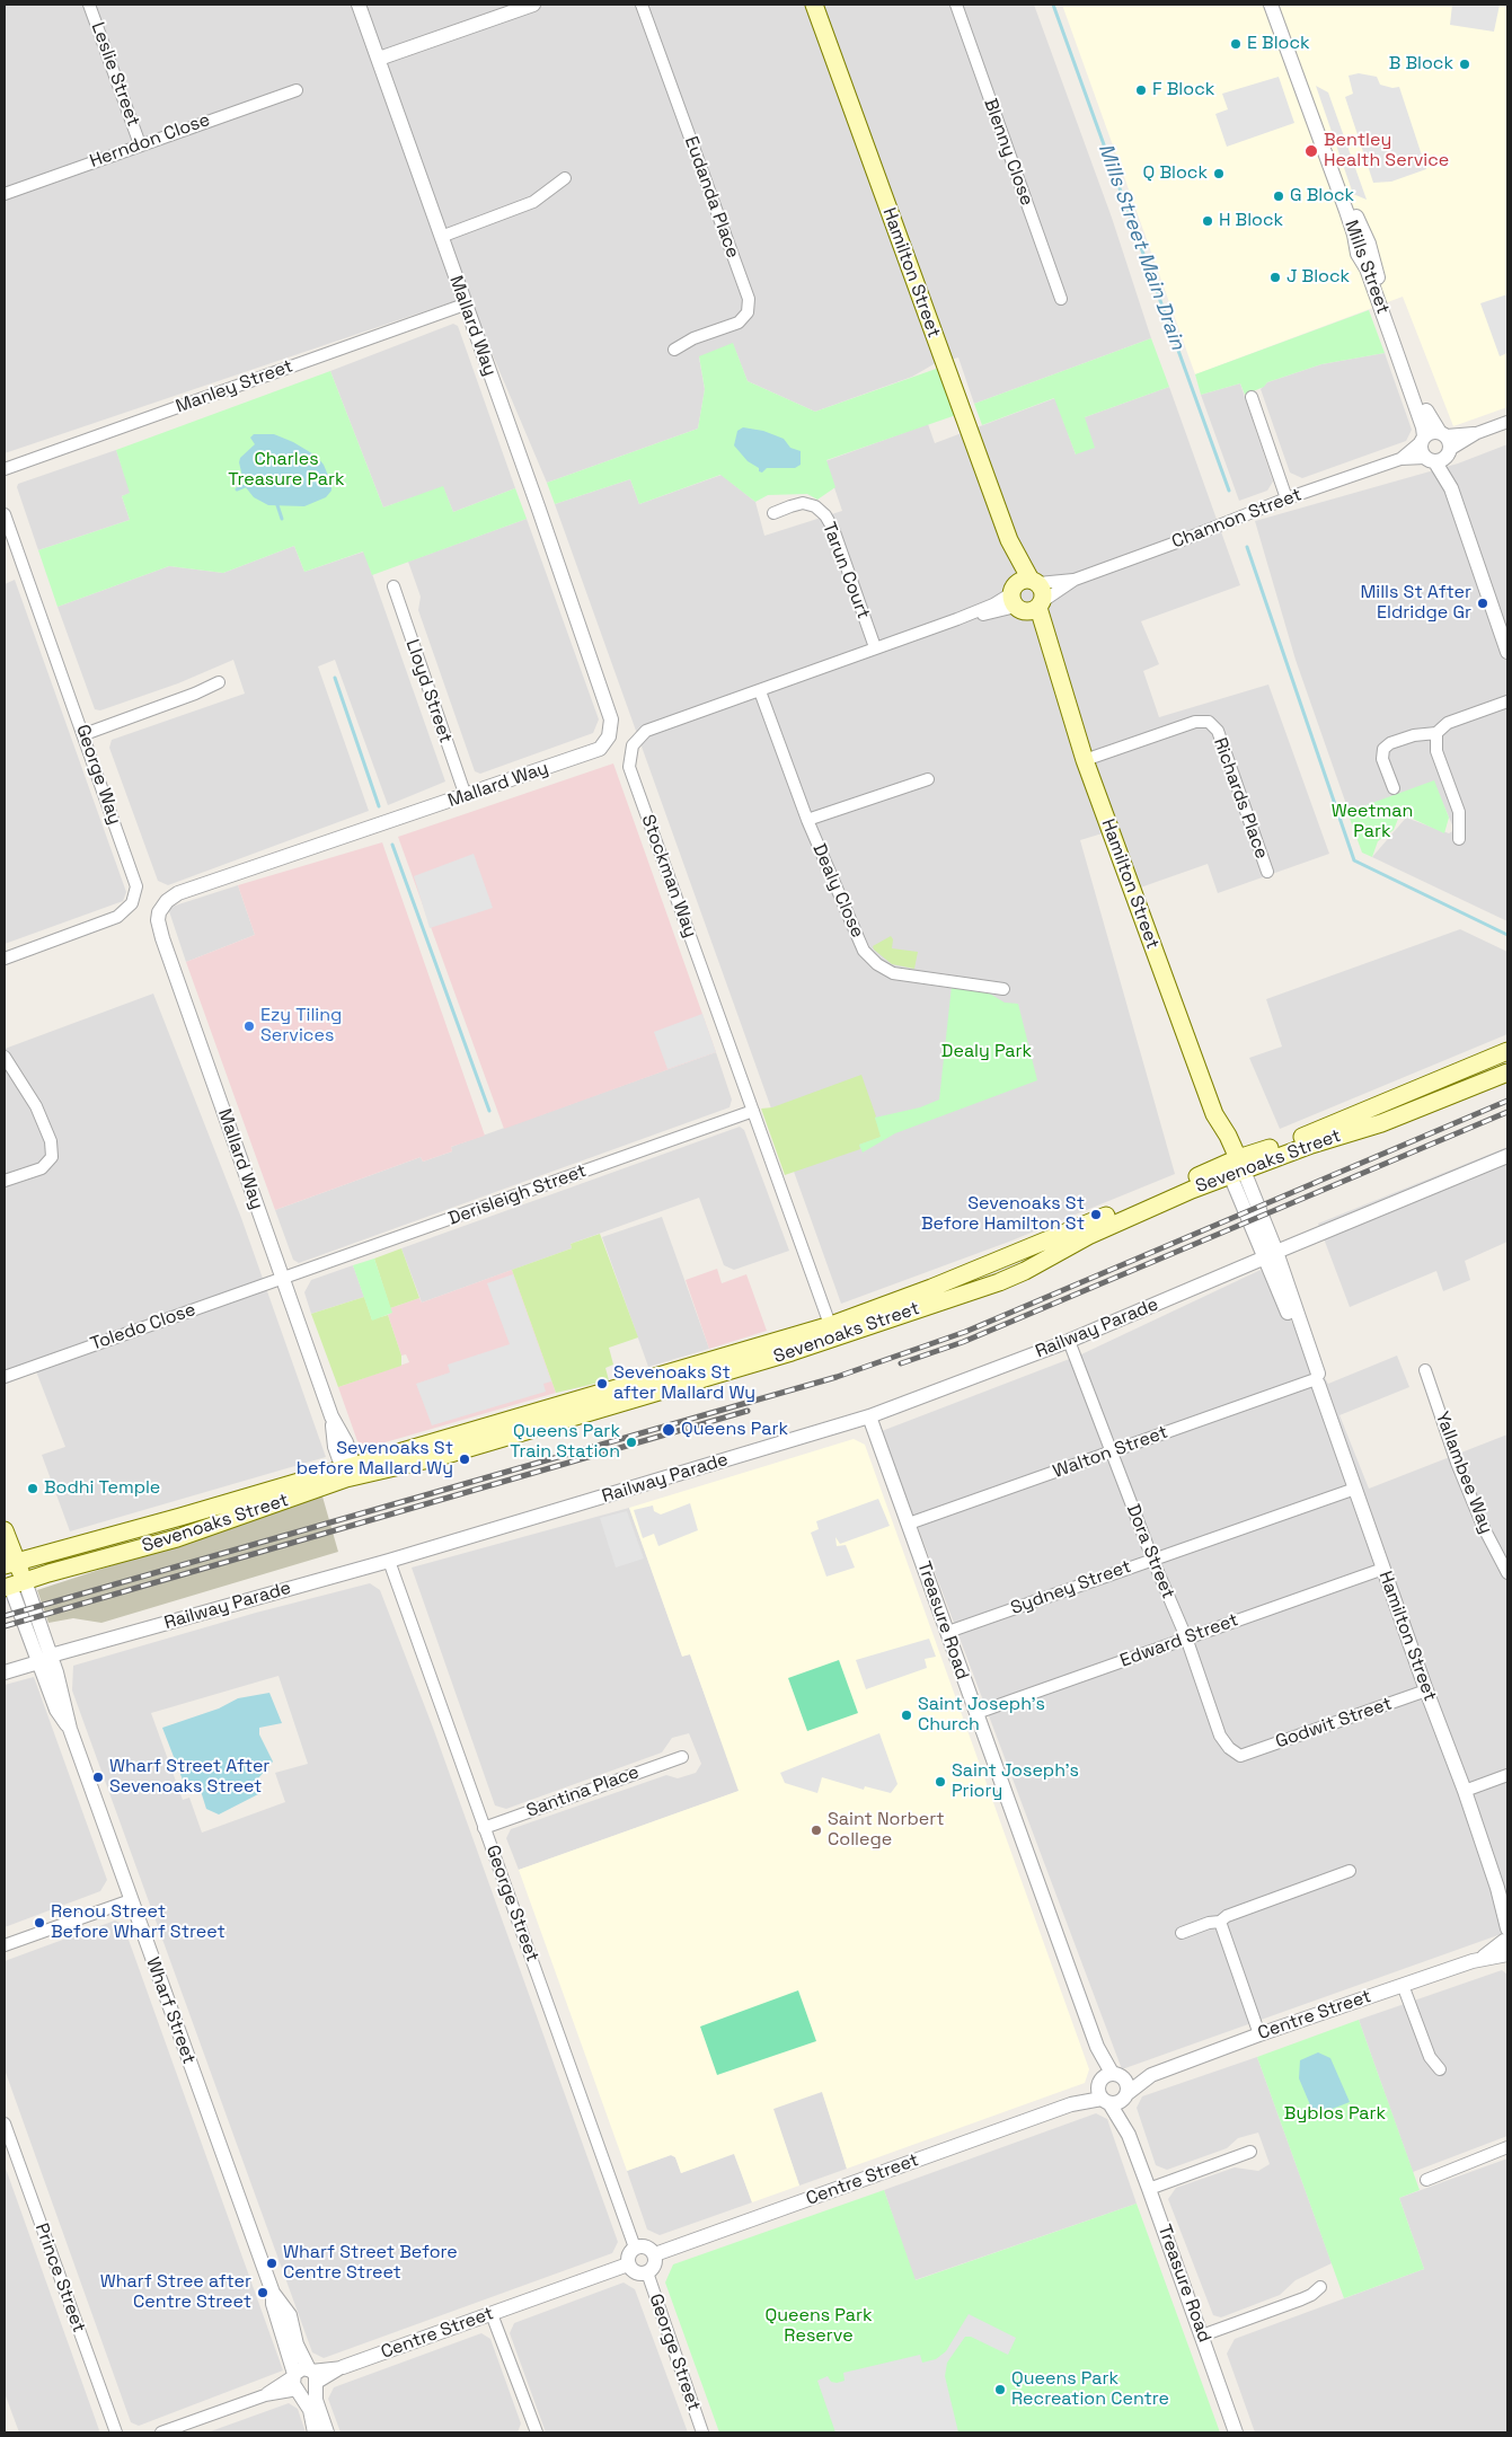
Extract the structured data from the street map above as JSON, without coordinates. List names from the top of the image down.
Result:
{
  "streets": {
    "main road": ["Hamilton Street", "Sevenoaks Street", "Wharf Street"],
    "street": [
      "Leslie Street",
      "Herndon Close",
      "Blenny Close",
      "Eudanda Place",
      "Mills Street",
      "Mallard Way",
      "Manley Street",
      "Channon Street",
      "Tarun Court",
      "Lloyd Street",
      "George Way",
      "Richards Place",
      "Stockman Way",
      "Dealy Close",
      "Derisleigh Street",
      "Toledo Close",
      "Railway Parade",
      "Walton Street",
      "Yallambee Way",
      "Dora Street",
      "Sydney Street",
      "Treasure Road",
      "Edward Street",
      "Godwit Street",
      "Santina Place",
      "George Street",
      "Centre Street",
      "Prince Street"
    ]
  },
  "crossings": [
    ["Leslie Street", "Herndon Close"],
    ["Mills Street", "Channon Street"],
    ["Hamilton Street", "Channon Street"],
    ["Hamilton Street", "Richards Place"],
    ["Hamilton Street", "Stockman Way"],
    ["Hamilton Street", "Sevenoaks Street"],
    ["Hamilton Street", "Railway Parade"],
    ["Hamilton Street", "Walton Street"],
    ["Hamilton Street", "Sydney Street"],
    ["Hamilton Street", "Edward Street"],
    ["Hamilton Street", "Godwit Street"],
    ["Hamilton Street", "Centre Street"],
    ["Mallard Way", "Manley Street"],
    ["Mallard Way", "Lloyd Street"],
    ["Mallard Way", "Sevenoaks Street"],
    ["Mallard Way", "Derisleigh Street"],
    ["Mallard Way", "Toledo Close"],
    ["Channon Street", "Stockman Way"],
    ["Tarun Court", "Stockman Way"],
    ["Stockman Way", "Dealy Close"],
    ["Stockman Way", "Sevenoaks Street"],
    ["Stockman Way", "Derisleigh Street"],
    ["Sevenoaks Street", "Wharf Street"],
    ["Derisleigh Street", "Toledo Close"],
    ["Railway Parade", "Dora Street"],
    ["Railway Parade", "Treasure Road"],
    ["Railway Parade", "George Street"],
    ["Railway Parade", "Wharf Street"],
    ["Walton Street", "Dora Street"],
    ["Walton Street", "Treasure Road"],
    ["Dora Street", "Sydney Street"],
    ["Dora Street", "Edward Street"],
    ["Dora Street", "Godwit Street"],
    ["Sydney Street", "Treasure Road"],
    ["Treasure Road", "Edward Street"],
    ["Treasure Road", "Centre Street"],
    ["Santina Place", "George Street"],
    ["George Street", "Centre Street"],
    ["Wharf Street", "Centre Street"]
  ],
  "water": ["Mills Street Main Drain"],
  "parks": [
    "Charles Treasure Park",
    "Weetman Park",
    "Dealy Park",
    "Byblos Park",
    "Queens Park Reserve"
  ],
  "places": [
    "E Block",
    "B Block",
    "F Block",
    "Bentley Health Service",
    "Q Block",
    "G Block",
    "H Block",
    "J Block",
    "Mills St After Eldridge Gr",
    "Ezy Tiling Services",
    "Sevenoaks St Before Hamilton St",
    "Sevenoaks St after Mallard Wy",
    "Queens Park",
    "Queens Park Train Station",
    "Sevenoaks St before Mallard Wy",
    "Bodhi Temple",
    "Saint Joseph's Church",
    "Wharf Street After Sevenoaks Street",
    "Saint Joseph's Priory",
    "Saint Norbert College",
    "Renou Street Before Wharf Street",
    "Wharf Street Before Centre Street",
    "Wharf Stree after Centre Street",
    "Queens Park Recreation Centre"
  ]
}
